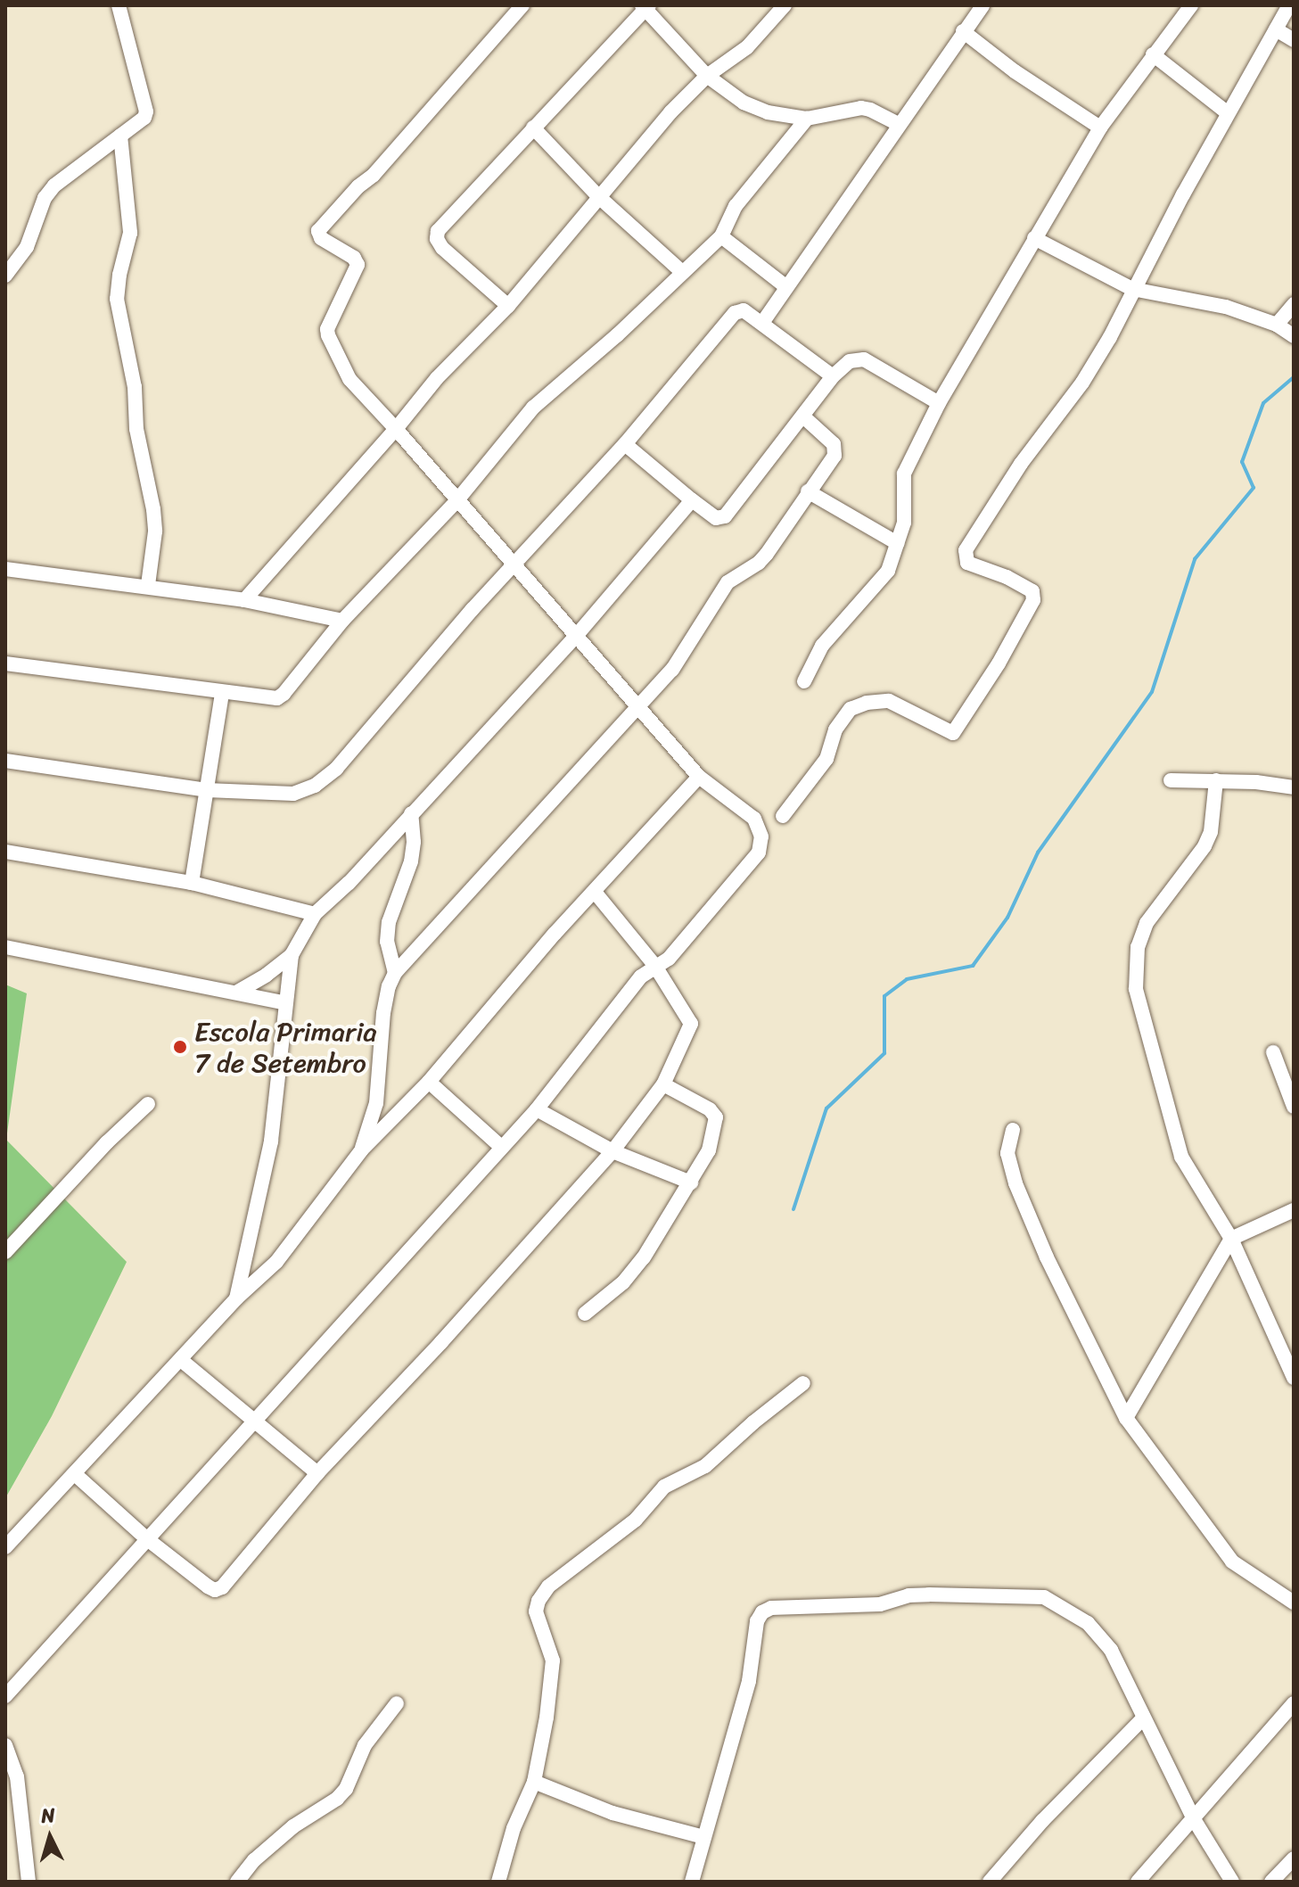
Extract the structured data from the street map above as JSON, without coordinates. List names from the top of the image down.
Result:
{
  "places": ["Escola Primaria 7 de Setembro"],
  "north": "top"
}
